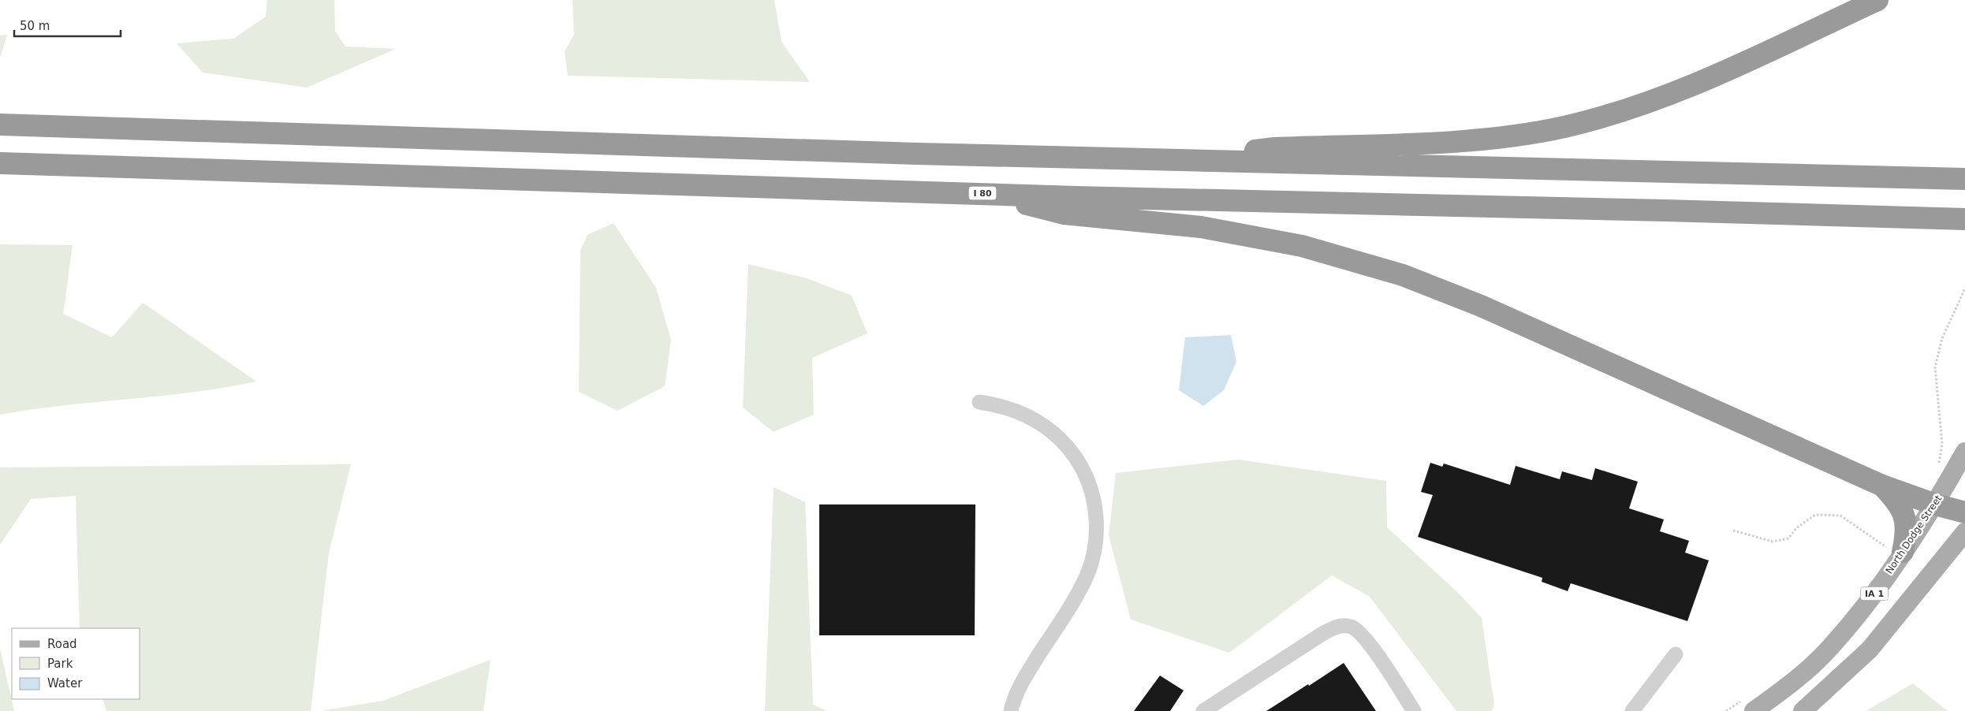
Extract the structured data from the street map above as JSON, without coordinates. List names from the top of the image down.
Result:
{
  "streets": {
    "highway": ["I 80"],
    "main road": ["North Dodge Street", "IA 1"]
  },
  "legend": ["Road", "Park", "Water"],
  "scale_bar": "50 m"
}
